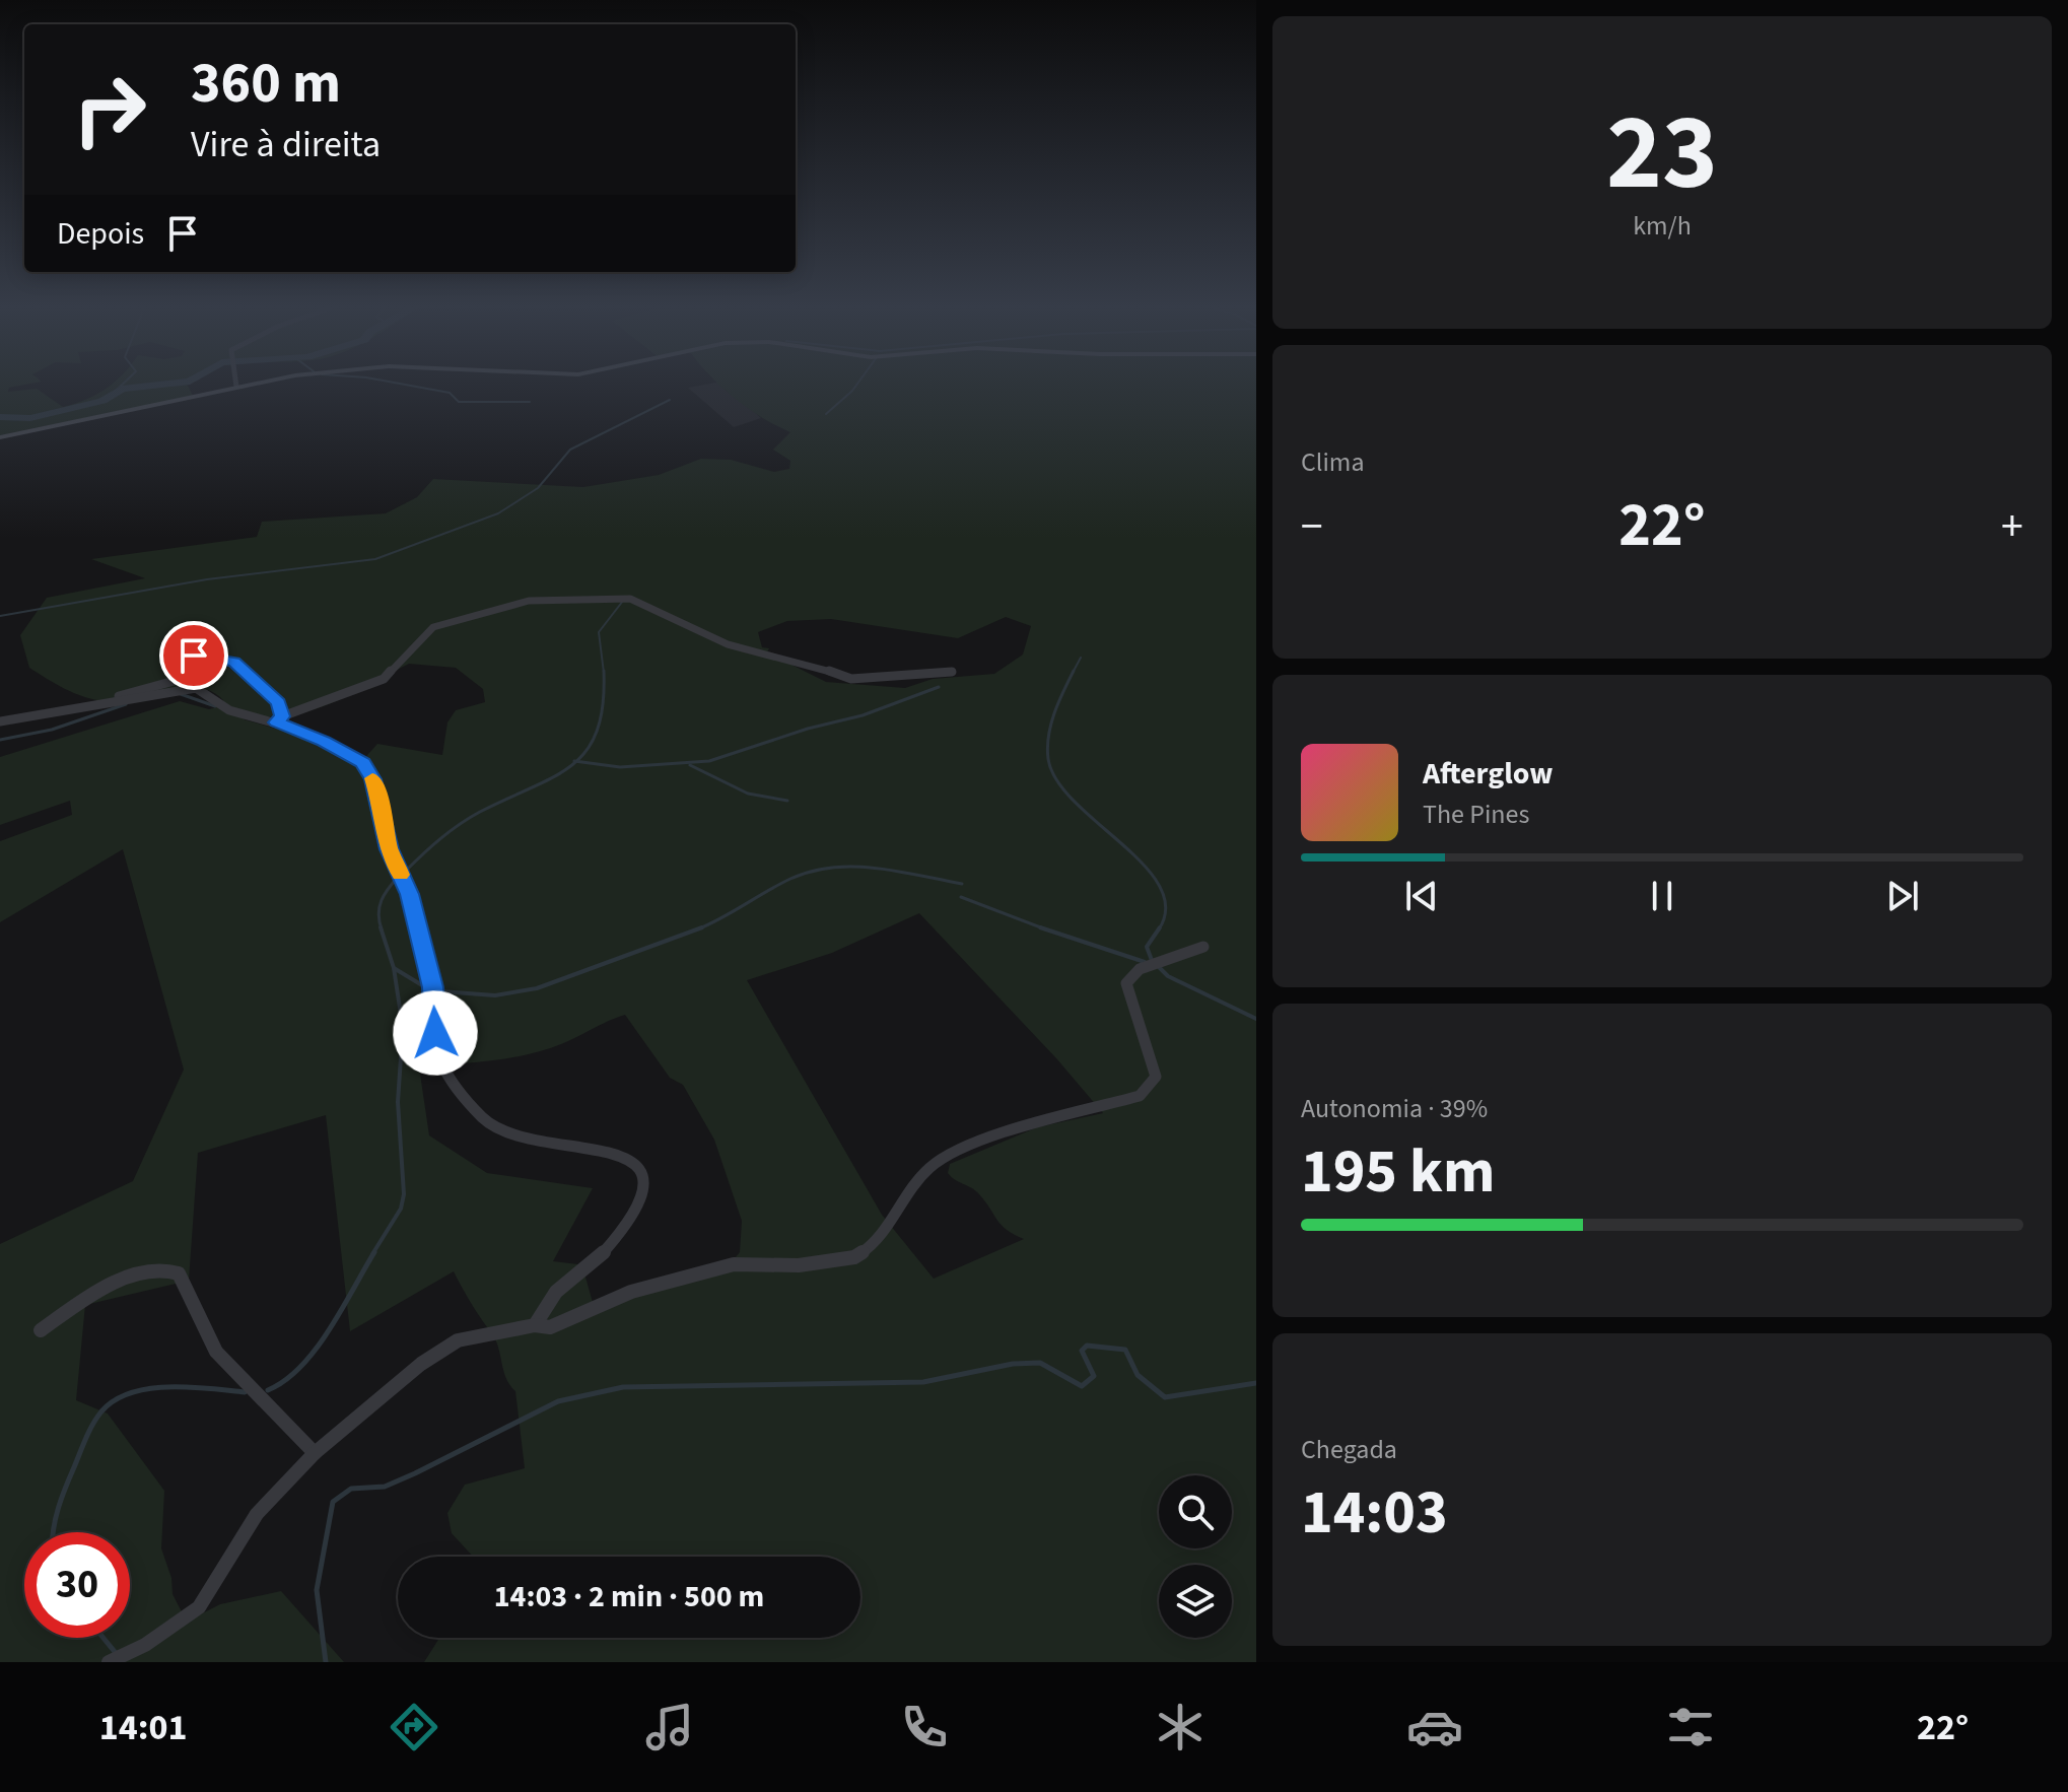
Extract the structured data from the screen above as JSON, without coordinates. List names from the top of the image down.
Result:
{
  "page": {
    "tile": [
      ["23", "km/h"],
      "Clima",
      ["Autonomia · 39%", "195 km"],
      ["Chegada", "14:03"]
    ],
    "turn": ["360 m", "Vire à direita"],
    "then": "Depois",
    "heat": ["−", "22°", "+"],
    "song": ["Afterglow", "The Pines"],
    "limit": "30",
    "trip": "14:03 · 2 min · 500 m",
    "tabs": ["14:01", "22°"]
  }
}
